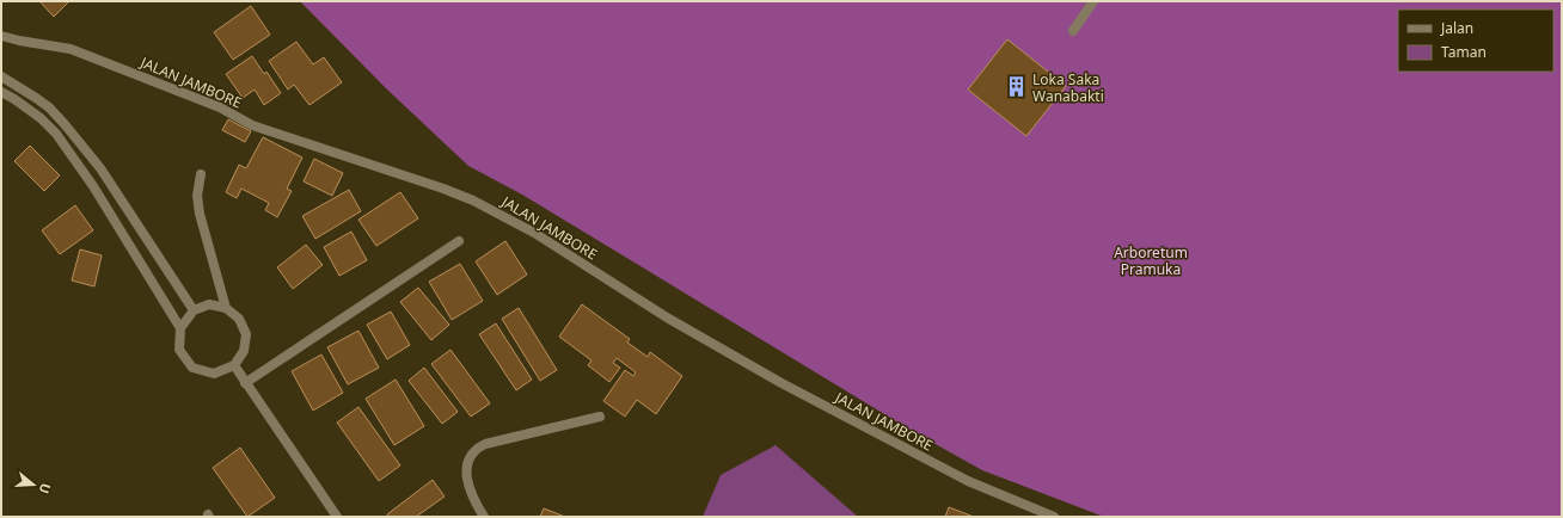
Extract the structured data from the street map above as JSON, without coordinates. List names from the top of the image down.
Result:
{
  "streets": {
    "street": ["JALAN JAMBORE"]
  },
  "parks": ["Arboretum Pramuka"],
  "places": {
    "building": ["Loka Saka Wanabakti"]
  },
  "legend": ["Jalan", "Taman"],
  "north": "right"
}
